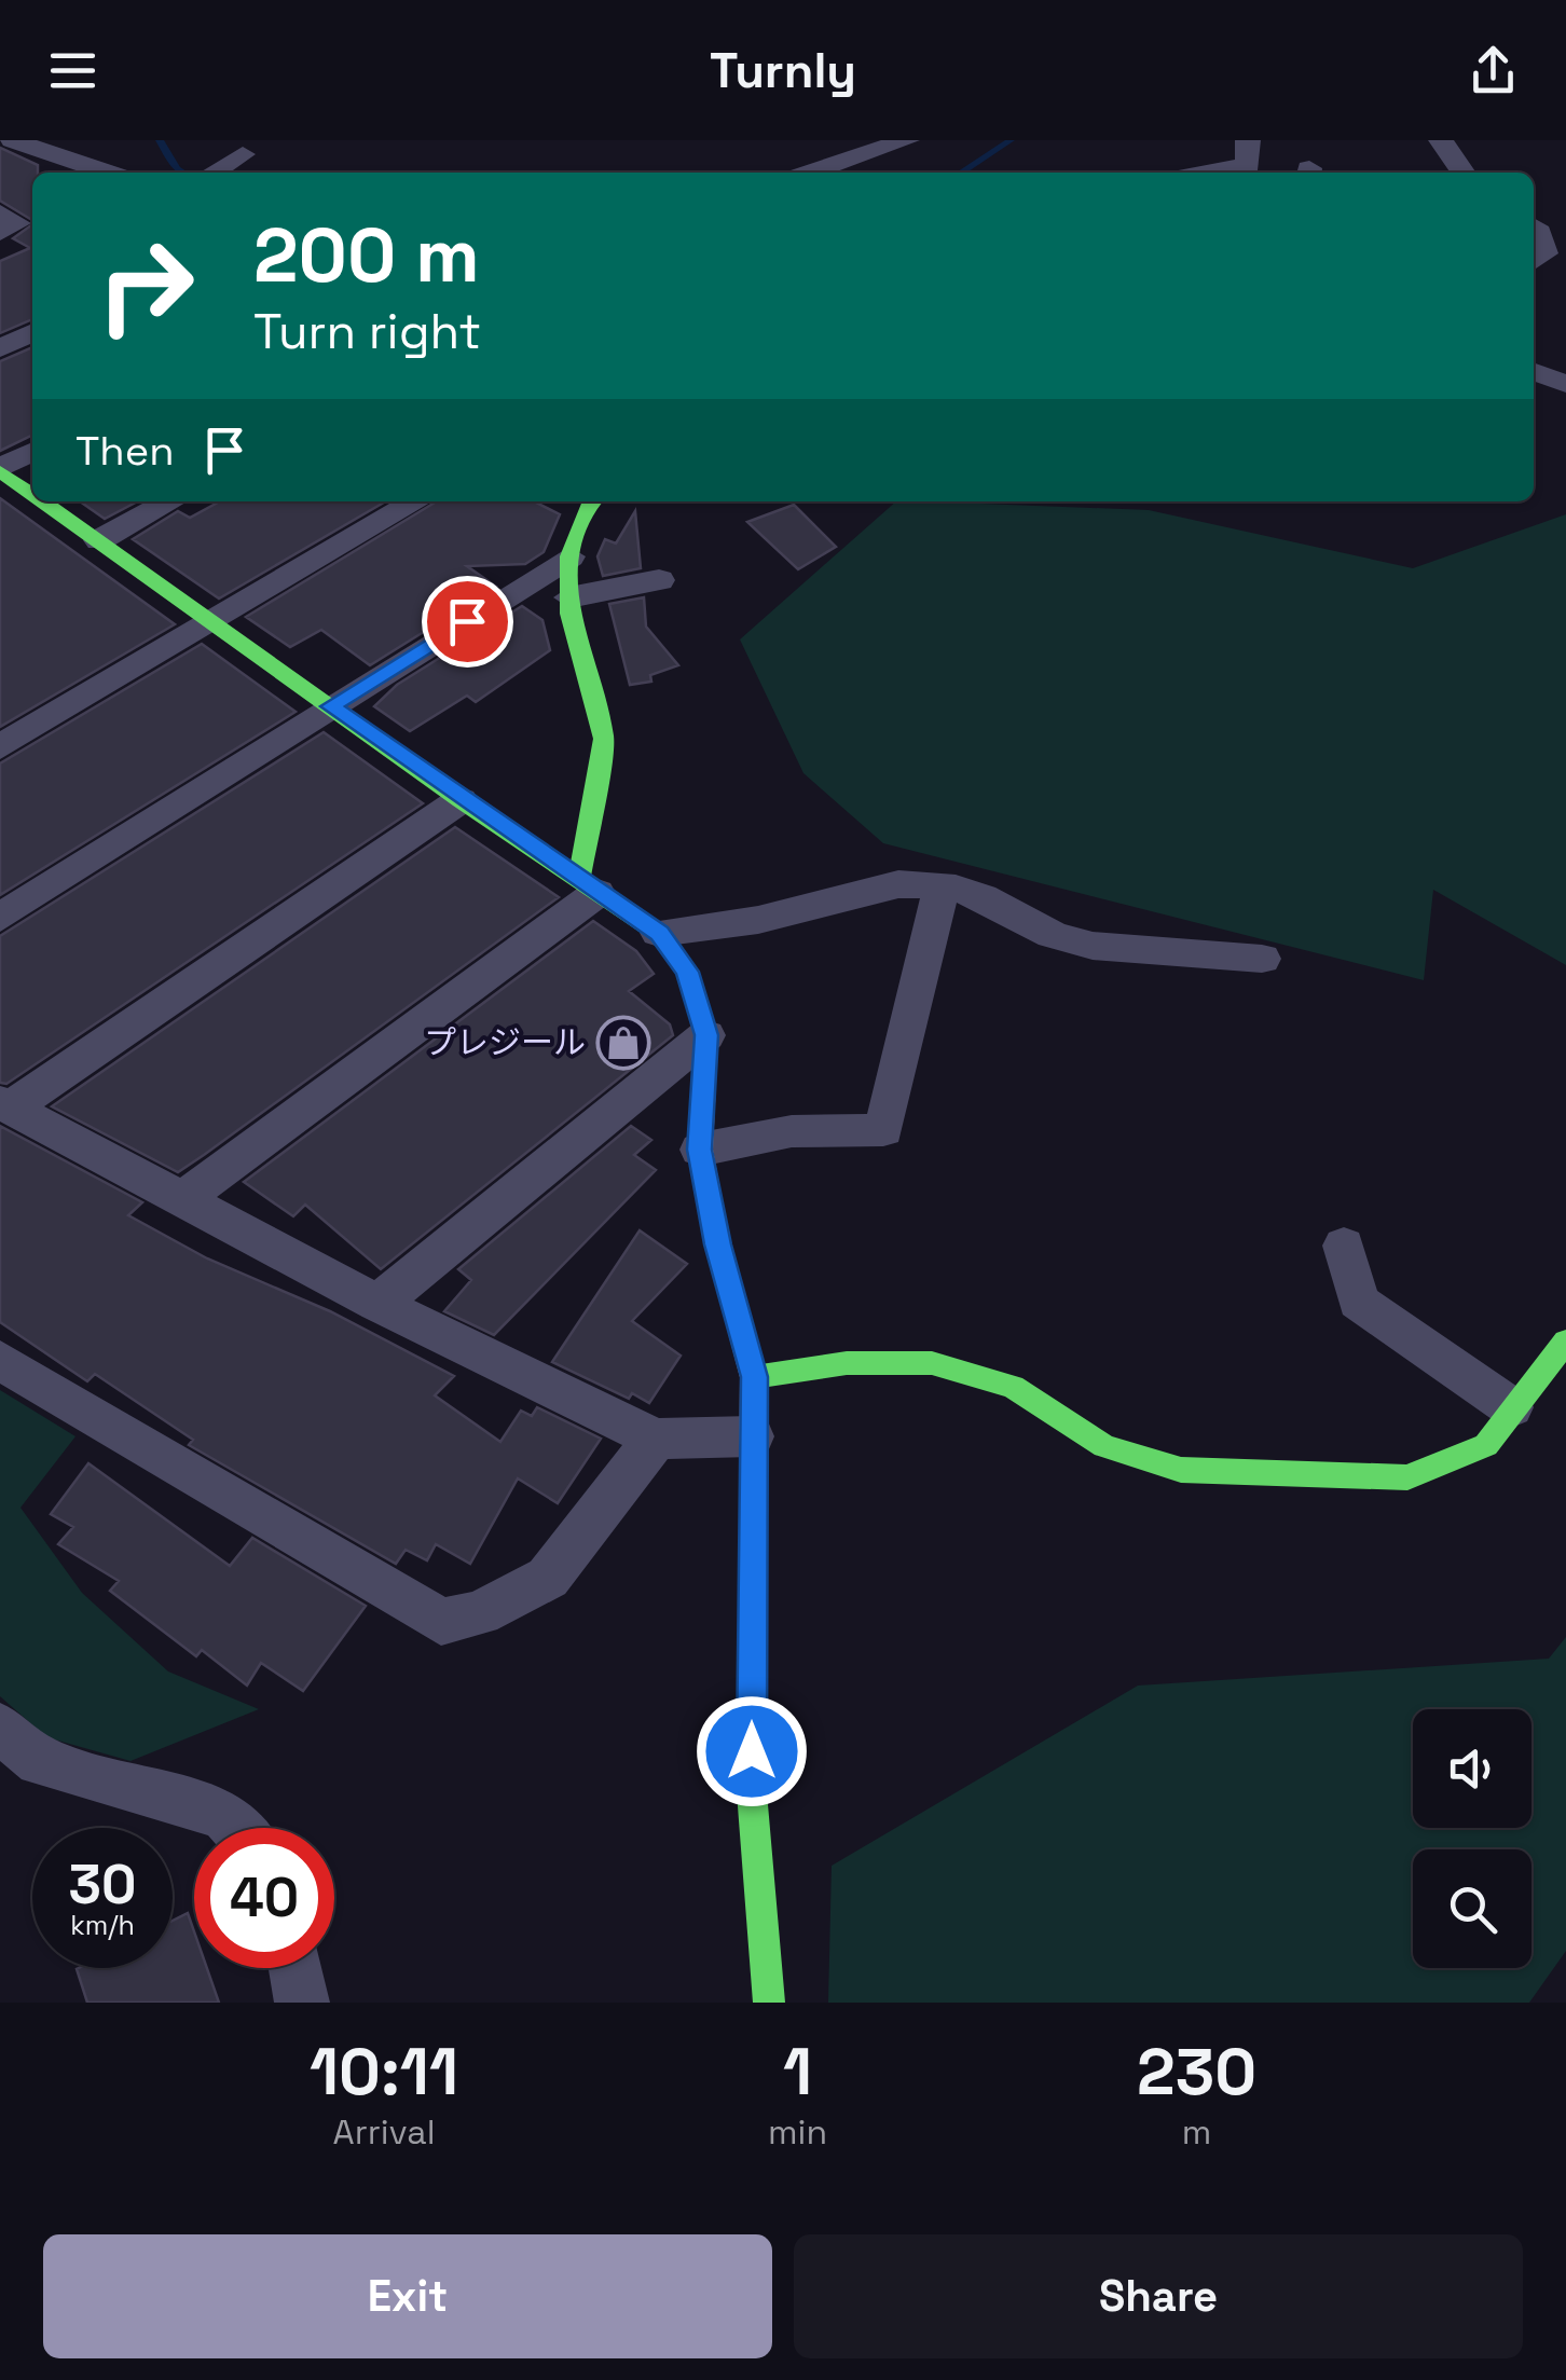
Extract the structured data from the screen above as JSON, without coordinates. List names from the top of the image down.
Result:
{
  "places": {
    "shop": ["プレジール"]
  },
  "page": {
    "header": "Turnly",
    "turn": ["200 m", "Turn right"],
    "then": "Then",
    "speed": "30 km/h",
    "limit": "40",
    "eta": [
      "10:11",
      "Arrival",
      "1",
      "min",
      "230",
      "m"
    ],
    "buttons": ["Exit", "Share"]
  }
}
